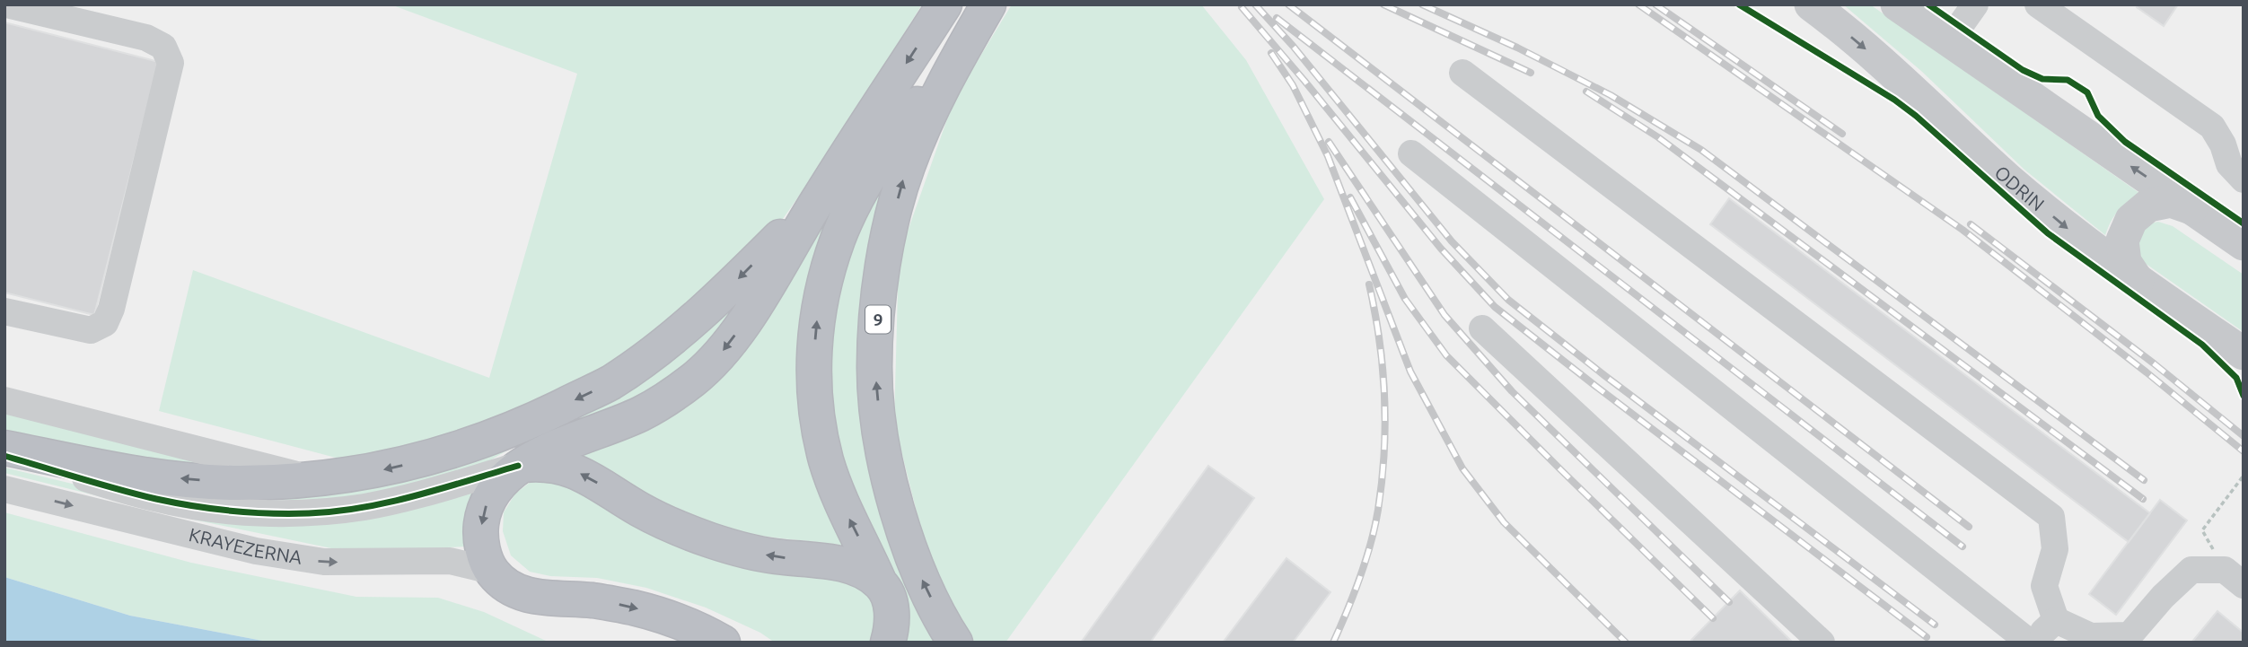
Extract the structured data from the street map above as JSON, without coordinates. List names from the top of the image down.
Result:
{
  "streets": {
    "highway": ["9"],
    "main road": ["ODRIN"],
    "street": ["KRAYEZERNA"]
  }
}
